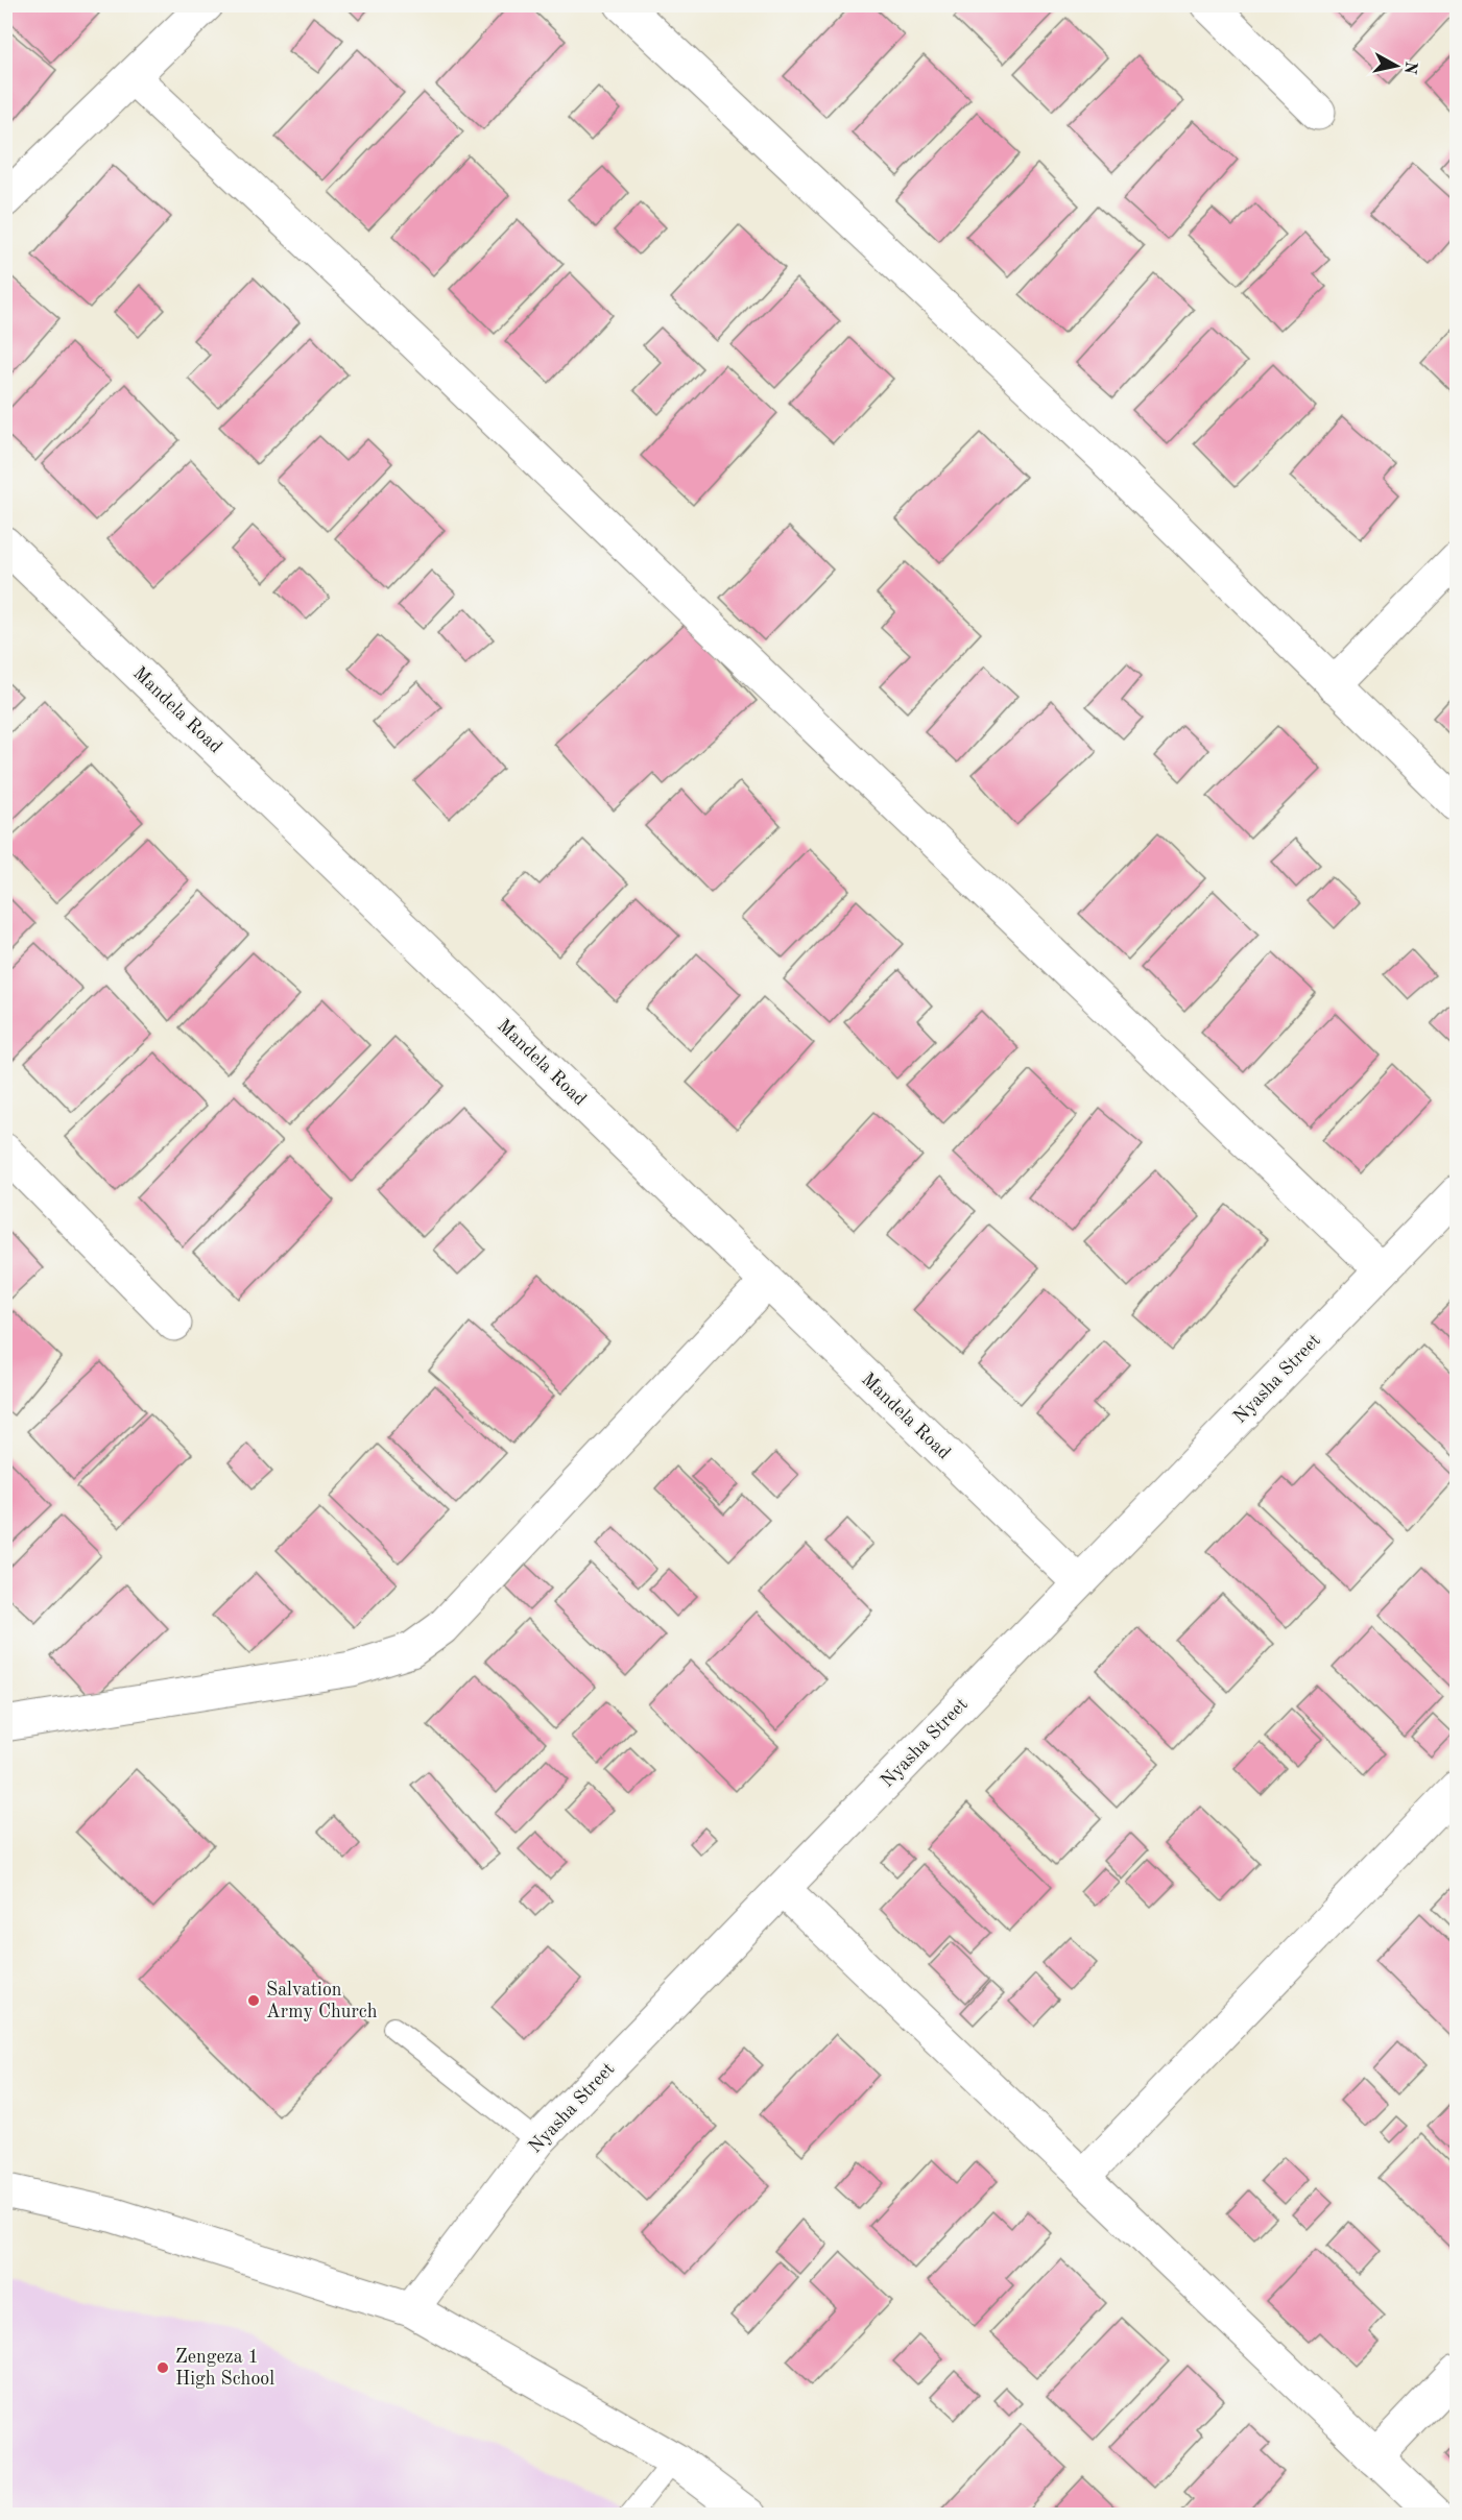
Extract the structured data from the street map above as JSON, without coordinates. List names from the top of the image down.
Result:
{
  "streets": {
    "street": ["Mandela Road", "Nyasha Street"]
  },
  "crossings": [
    ["Mandela Road", "Nyasha Street"]
  ],
  "places": ["Salvation Army Church", "Zengeza 1 High School"],
  "north": "right"
}
